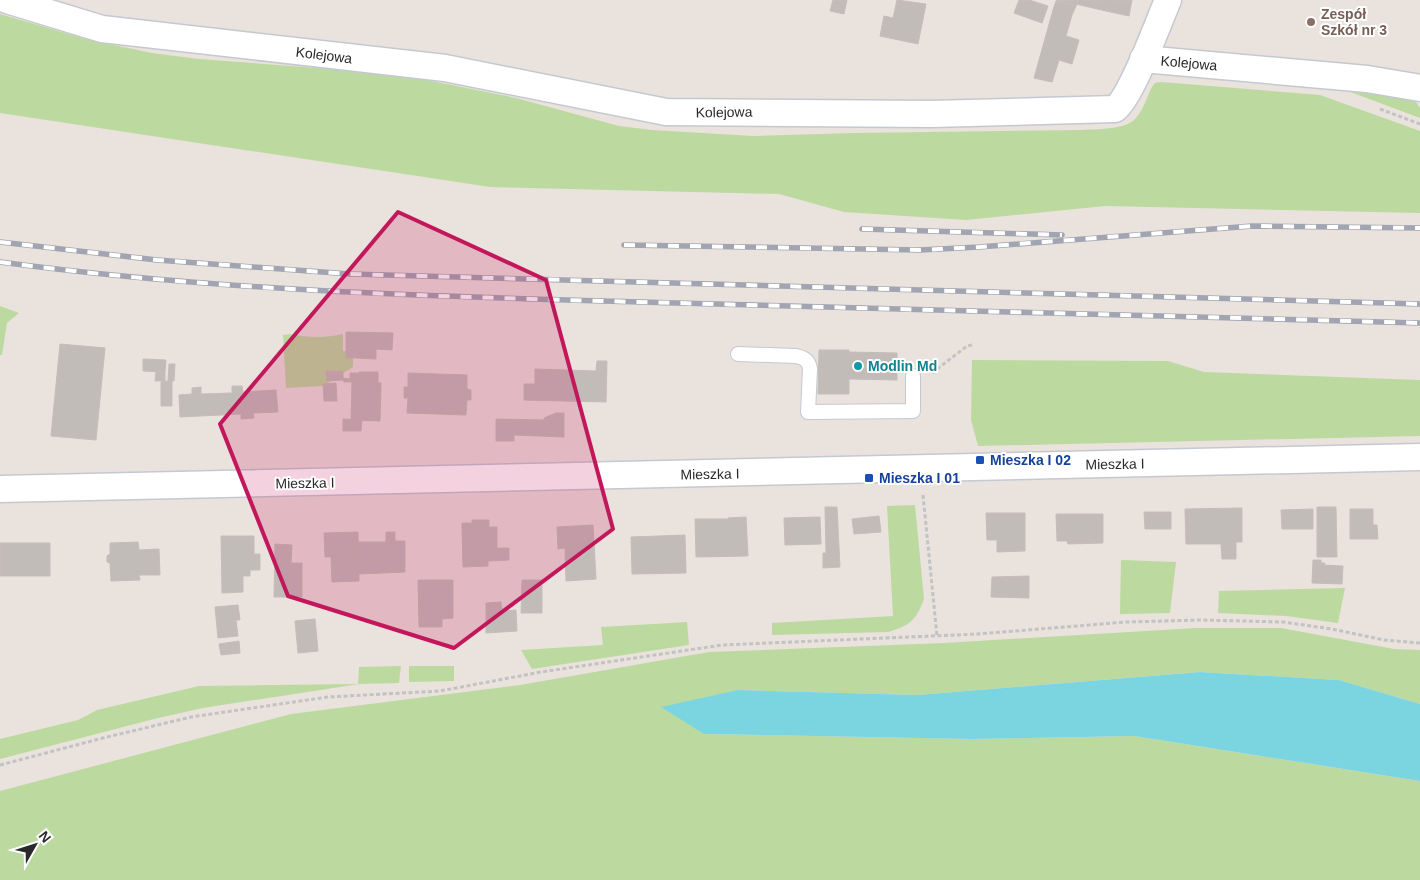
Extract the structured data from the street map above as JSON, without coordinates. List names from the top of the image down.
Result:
{
  "streets": {
    "street": ["Kolejowa", "Mieszka I"]
  },
  "places": {
    "other": ["Zespół Szkół nr 3", "Modlin Md"],
    "transit": ["Mieszka I 02", "Mieszka I 01"]
  },
  "north": "top right"
}
